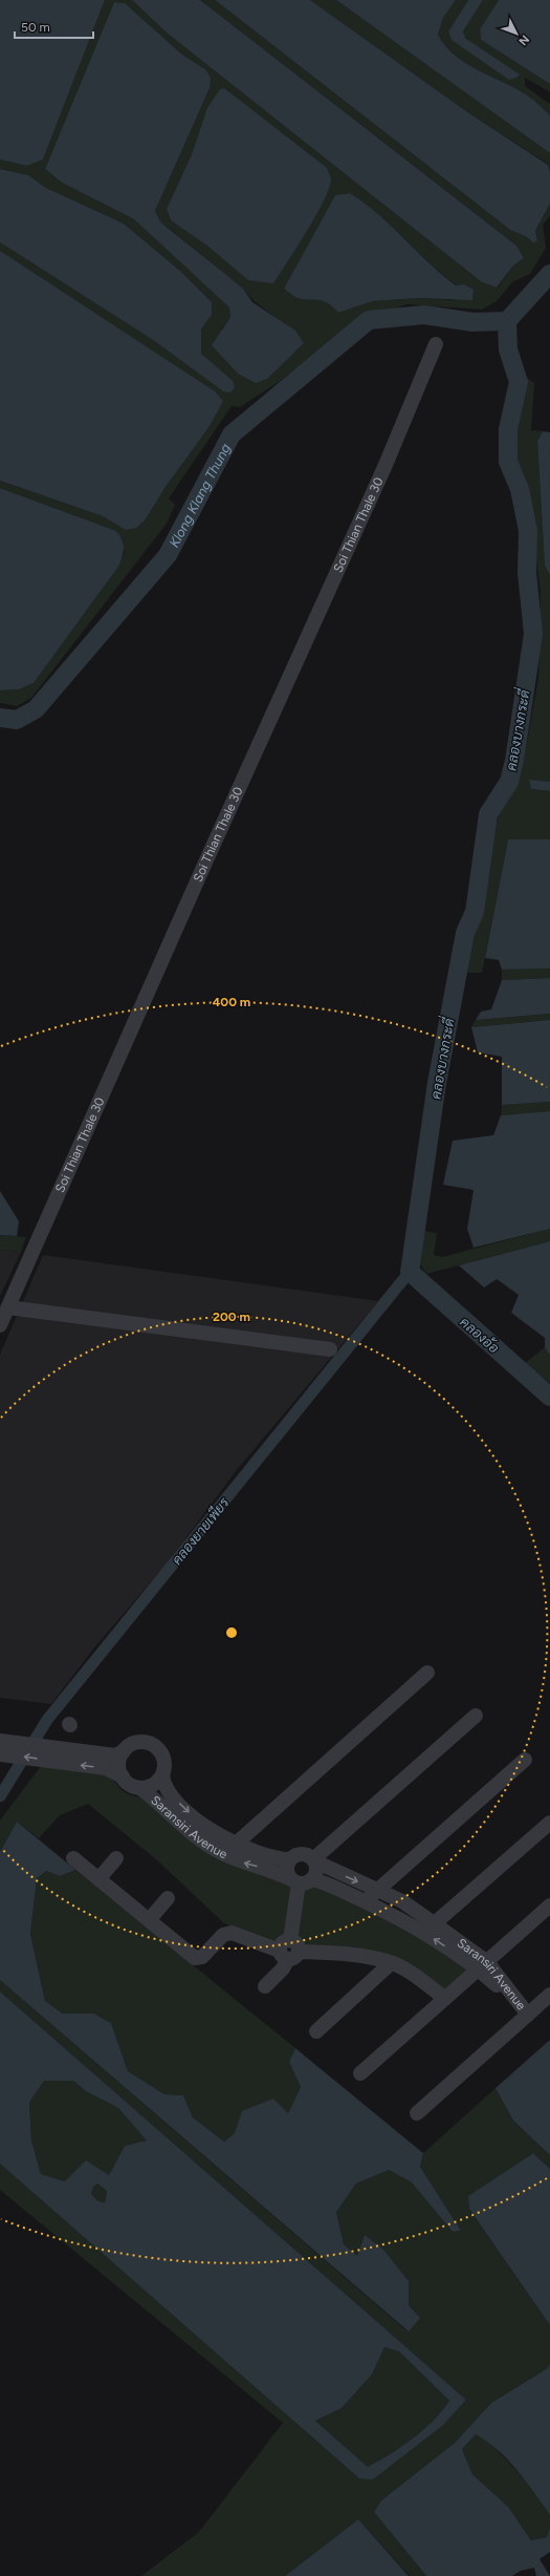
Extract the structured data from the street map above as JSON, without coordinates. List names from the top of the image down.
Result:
{
  "streets": {
    "street": ["Soi Thian Thale 30", "Saransiri Avenue"]
  },
  "water": [
    "Klong Klang Thung",
    "คลองบางกระดี่",
    "คลองอ้อ",
    "คลองยายเพียร"
  ],
  "scale_bar": "50 m",
  "north": "bottom right",
  "rings": ["400 m", "200 m"]
}
